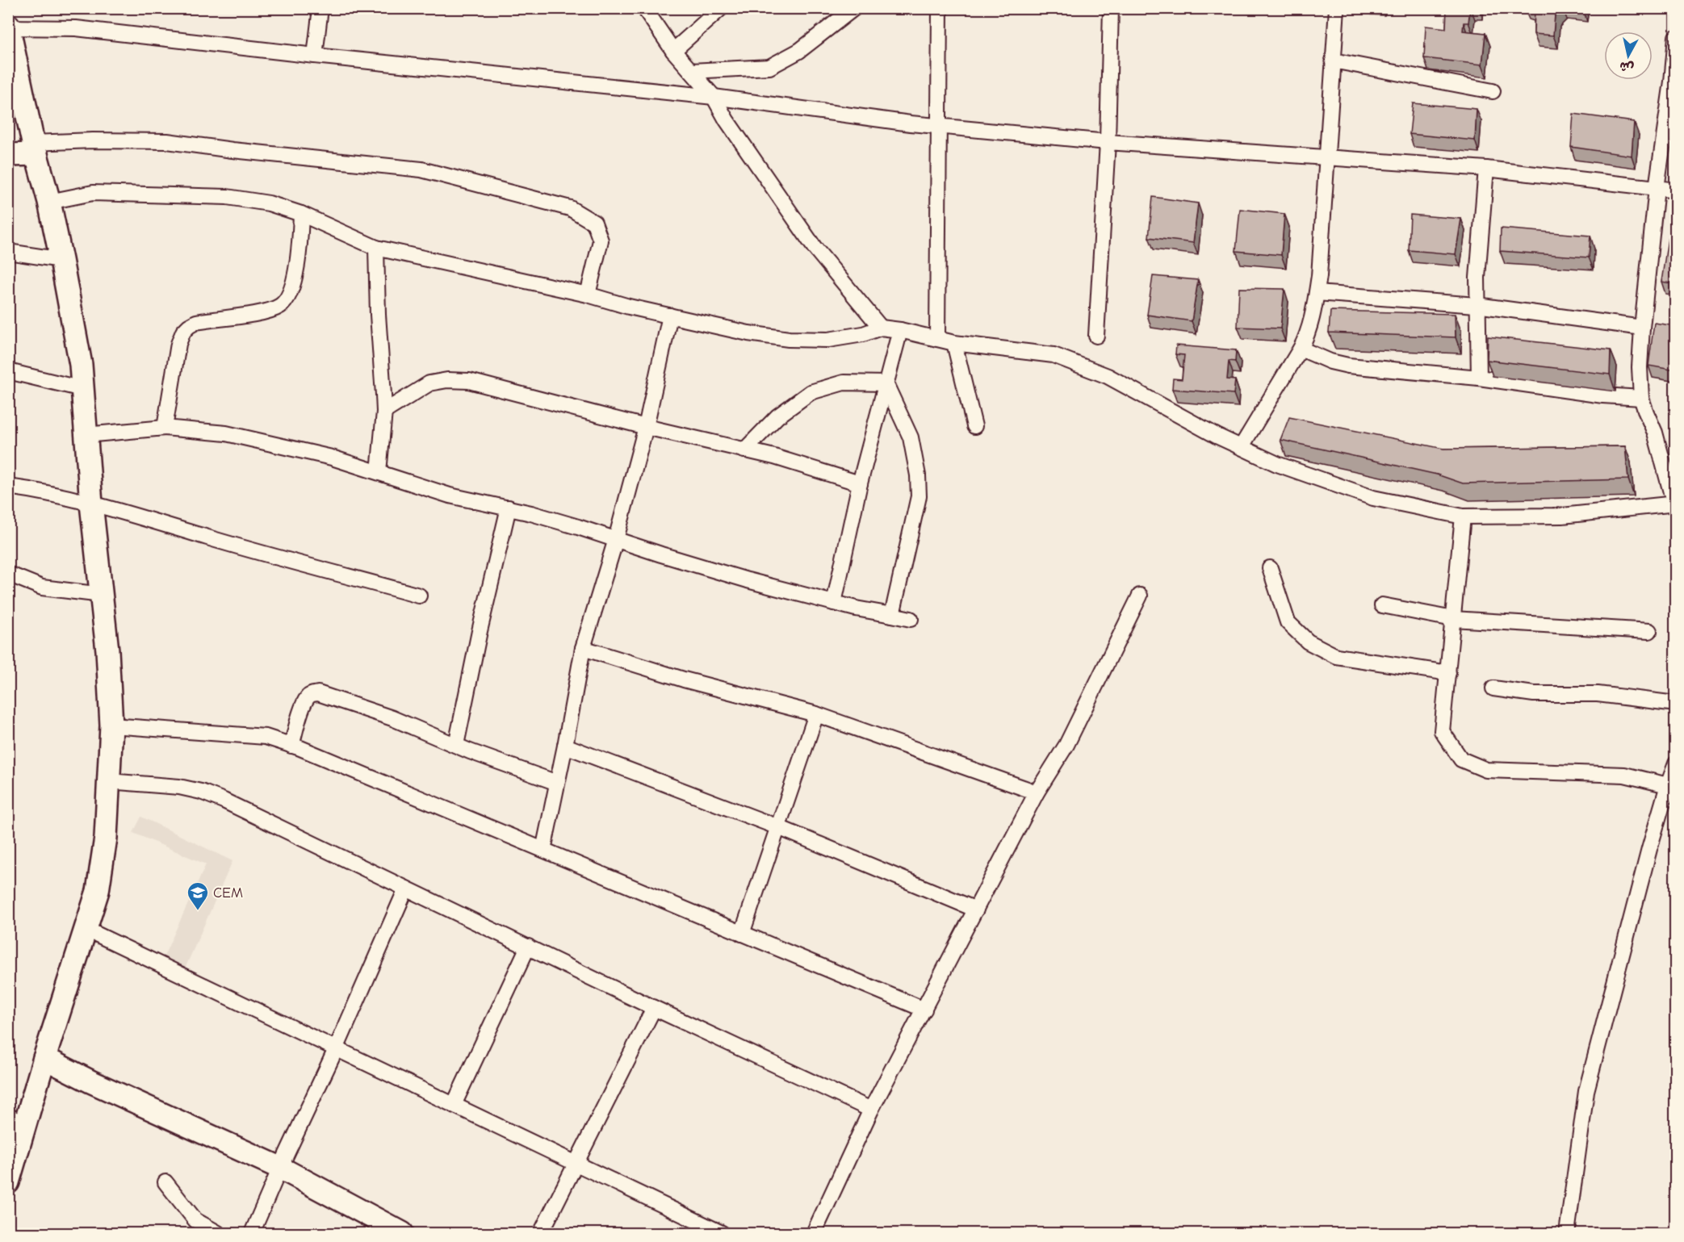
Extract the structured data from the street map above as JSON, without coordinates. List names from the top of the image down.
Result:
{
  "places": {
    "school or university": ["CEM"]
  },
  "north": "bottom"
}
